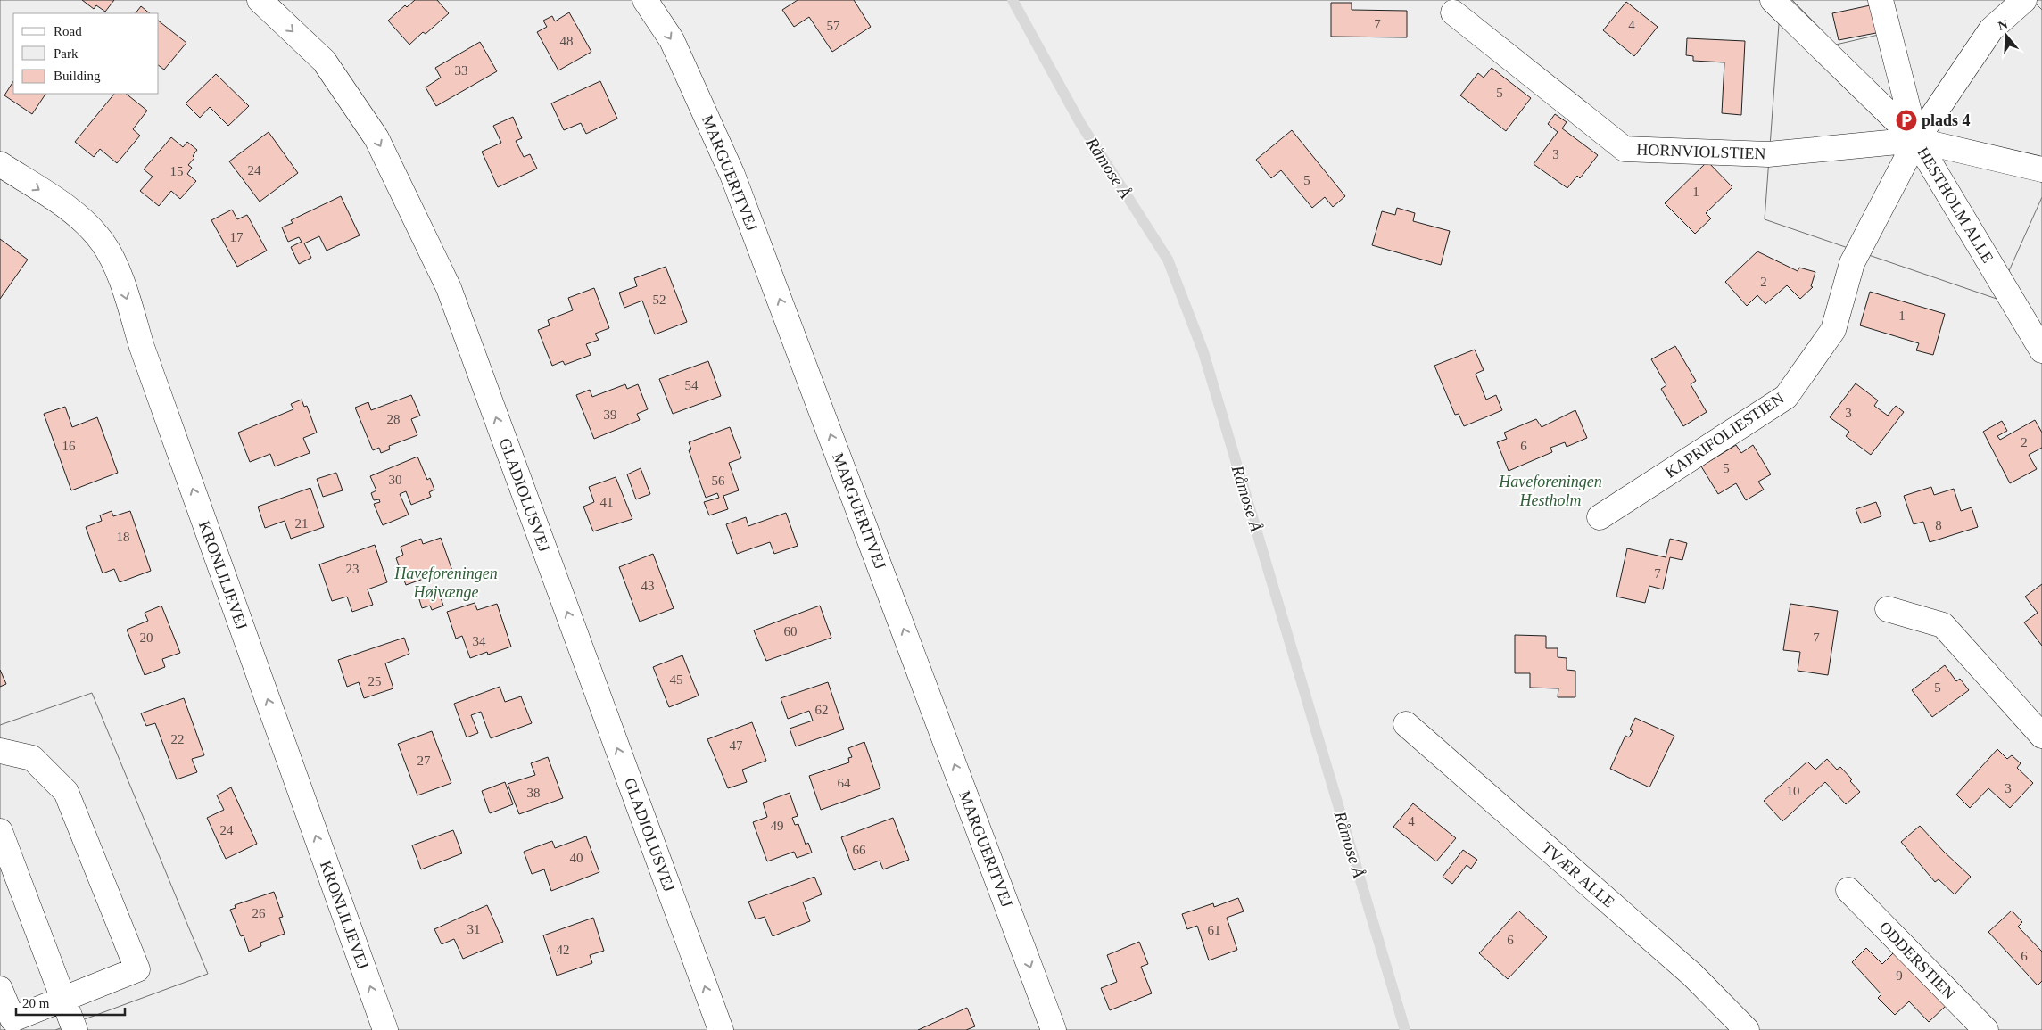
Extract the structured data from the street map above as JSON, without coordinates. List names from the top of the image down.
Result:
{
  "streets": {
    "lane": [
      "HORNVIOLSTIEN",
      "MARGUERITVEJ",
      "HESTHOLM ALLE",
      "KAPRIFOLIESTIEN",
      "GLADIOLUSVEJ",
      "KRONLILJEVEJ",
      "TVÆR ALLE",
      "ODDERSTIEN"
    ]
  },
  "crossings": [
    ["HORNVIOLSTIEN", "HESTHOLM ALLE"],
    ["HORNVIOLSTIEN", "KAPRIFOLIESTIEN"],
    ["HESTHOLM ALLE", "KAPRIFOLIESTIEN"]
  ],
  "one_way": ["MARGUERITVEJ"],
  "water": ["Råmose Å"],
  "parks": ["Haveforeningen Hestholm", "Haveforeningen Højvænge"],
  "places": {
    "parking": ["plads 4"]
  },
  "house_numbers": [
    "7",
    "4",
    "57",
    "48",
    "33",
    "5",
    "3",
    "24",
    "15",
    "5",
    "1",
    "17",
    "2",
    "52",
    "1",
    "54",
    "3",
    "39",
    "28",
    "2",
    "16",
    "6",
    "5",
    "30",
    "56",
    "41",
    "21",
    "8",
    "18",
    "23",
    "7",
    "43",
    "60",
    "20",
    "7",
    "34",
    "45",
    "25",
    "5",
    "62",
    "22",
    "47",
    "27",
    "64",
    "3",
    "10",
    "38",
    "4",
    "49",
    "24",
    "66",
    "40",
    "26",
    "31",
    "61",
    "6",
    "42",
    "6",
    "9"
  ],
  "legend": ["Road", "Park", "Building"],
  "scale_bar": "20 m",
  "north": "top"
}
